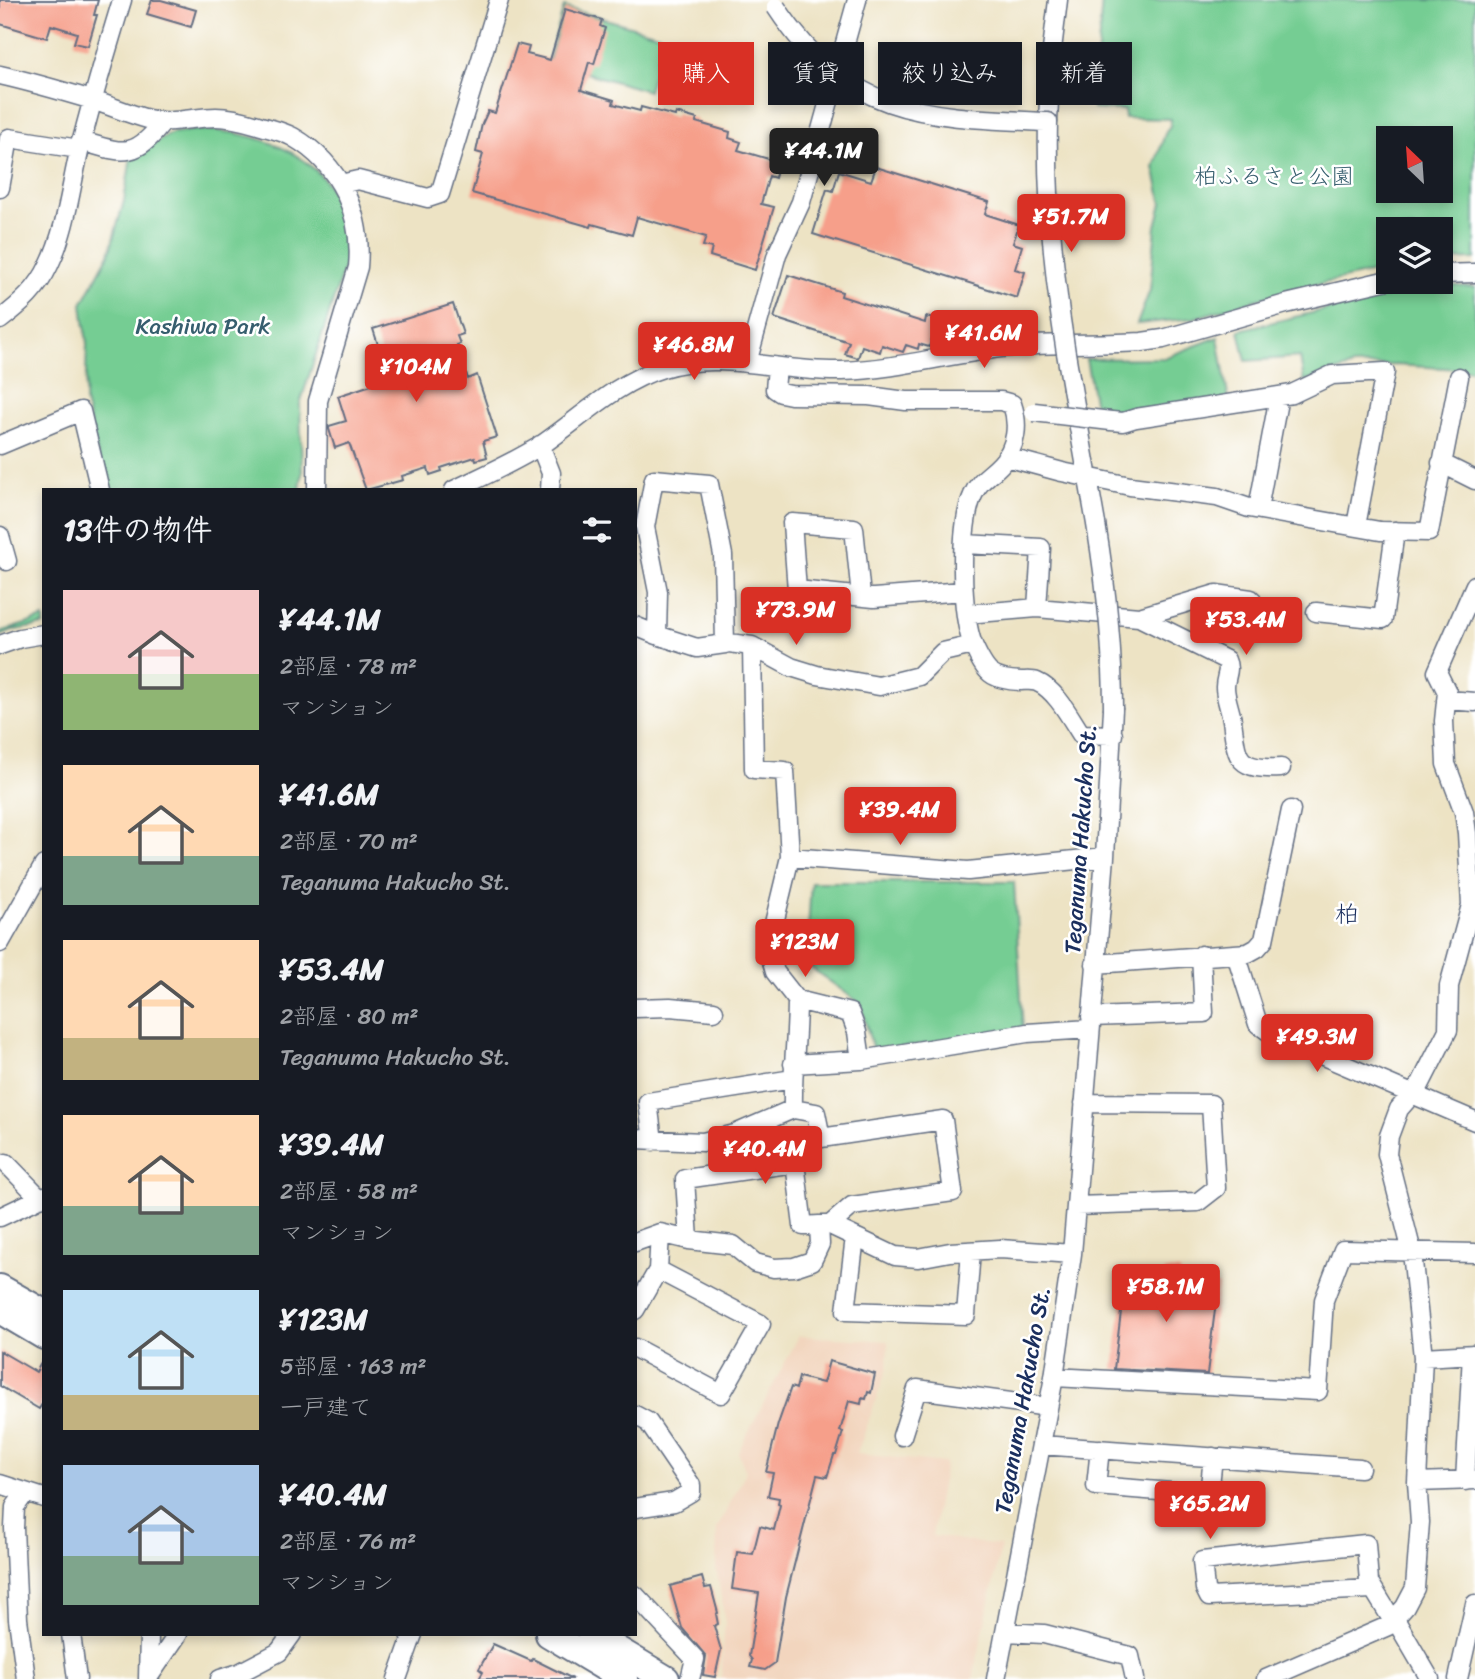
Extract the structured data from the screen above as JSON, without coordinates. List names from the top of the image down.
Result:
{
  "streets": {
    "street": ["Teganuma Hakucho St."]
  },
  "districts": ["柏"],
  "parks": ["柏ふるさと公園", "Kashiwa Park"],
  "north": "top left",
  "page": {
    "chip": [
      "購入",
      "賃貸",
      "絞り込み",
      "新着"
    ],
    "price": [
      "¥44.1M",
      "¥51.7M",
      "¥41.6M",
      "¥46.8M",
      "¥104M",
      "¥73.9M",
      "¥53.4M",
      "¥39.4M",
      "¥123M",
      "¥49.3M",
      "¥40.4M",
      "¥58.1M",
      "¥65.2M"
    ],
    "heading": "13件の物件",
    "list": [
      {
        "name": "¥44.1M",
        "note": "2部屋 · 78 m² · マンション"
      },
      {
        "name": "¥41.6M",
        "note": "2部屋 · 70 m² · Teganuma Hakucho St."
      },
      {
        "name": "¥53.4M",
        "note": "2部屋 · 80 m² · Teganuma Hakucho St."
      },
      {
        "name": "¥39.4M",
        "note": "2部屋 · 58 m² · マンション"
      },
      {
        "name": "¥123M",
        "note": "5部屋 · 163 m² · 一戸建て"
      },
      {
        "name": "¥40.4M",
        "note": "2部屋 · 76 m² · マンション"
      }
    ]
  }
}
